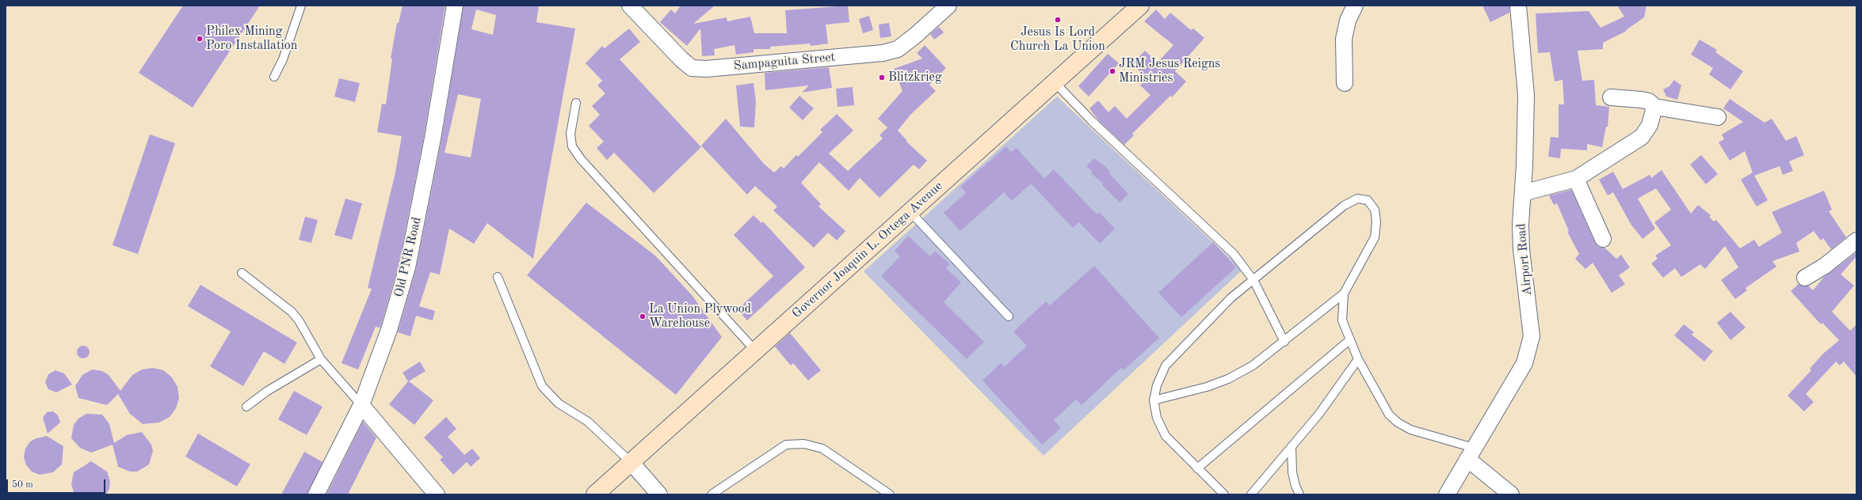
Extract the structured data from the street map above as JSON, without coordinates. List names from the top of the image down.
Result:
{
  "streets": {
    "street": [
      "Sampaguita Street",
      "Governor Joaquin L. Ortega Avenue",
      "Old PNR Road",
      "Airport Road"
    ]
  },
  "places": [
    "Jesus Is Lord Church La Union",
    "Philex Mining Poro Installation",
    "JRM Jesus Reigns Ministries",
    "Blitzkrieg",
    "La Union Plywood Warehouse"
  ],
  "scale_bar": "50 m"
}
